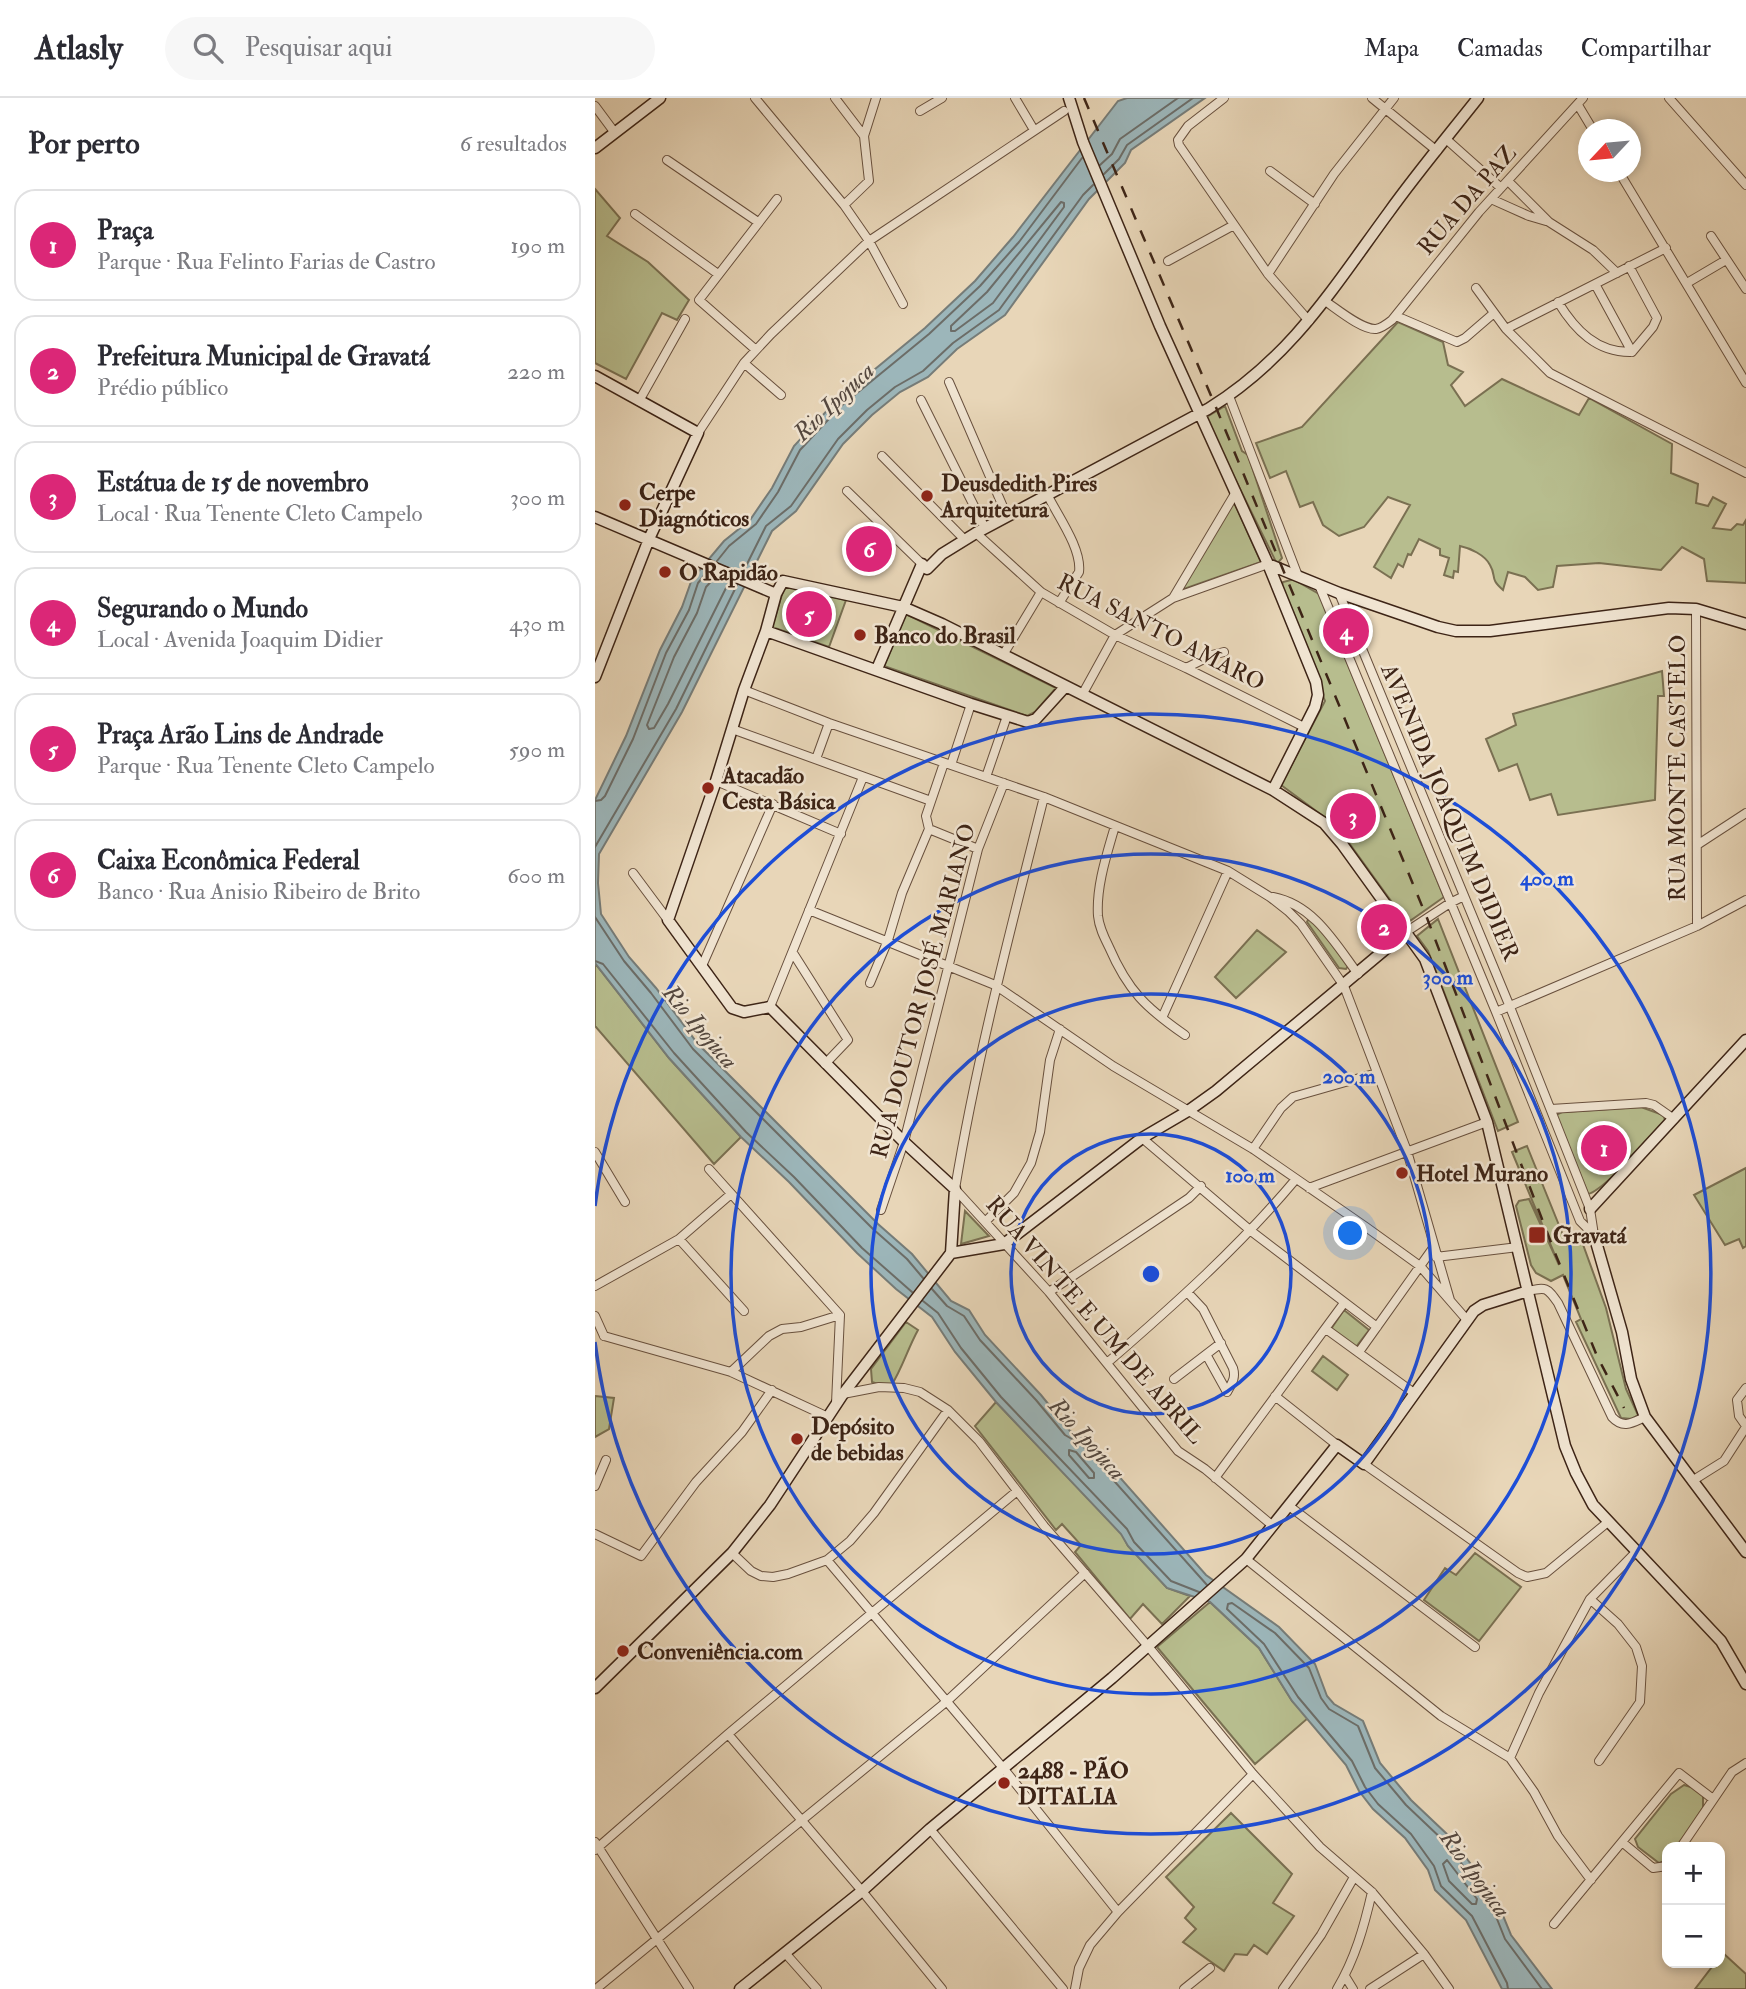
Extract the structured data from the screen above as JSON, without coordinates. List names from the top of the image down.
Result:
{
  "streets": {
    "street": [
      "RUA DA PAZ",
      "RUA SANTO AMARO",
      "RUA MONTE CASTELO",
      "AVENIDA JOAQUIM DIDIER",
      "RUA DOUTOR JOSÉ MARIANO",
      "RUA VINTE E UM DE ABRIL"
    ]
  },
  "water": ["Rio Ipojuca"],
  "places": {
    "other": [
      "Deusdedith Pires Arquitetura",
      "Cerpe Diagnóticos",
      "O Rapidão",
      "Banco do Brasil",
      "Atacadão Cesta Básica",
      "Hotel Murano",
      "Depósito de bebidas",
      "Conveniência.com",
      "2488 - PÃO DITALIA"
    ],
    "transit": ["Gravatá"]
  },
  "north": "bottom left",
  "page": {
    "header": "Atlasly",
    "search": "Pesquisar aqui",
    "nav": ["Mapa", "Camadas", "Compartilhar"],
    "heading": ["Por perto", "6 resultados"],
    "list": [
      {
        "mark": "1",
        "name": "Praça",
        "note": "Parque · Rua Felinto Farias de Castro",
        "value": "190 m"
      },
      {
        "mark": "2",
        "name": "Prefeitura Municipal de Gravatá",
        "note": "Prédio público",
        "value": "220 m"
      },
      {
        "mark": "3",
        "name": "Estátua de 15 de novembro",
        "note": "Local · Rua Tenente Cleto Campelo",
        "value": "300 m"
      },
      {
        "mark": "4",
        "name": "Segurando o Mundo",
        "note": "Local · Avenida Joaquim Didier",
        "value": "430 m"
      },
      {
        "mark": "5",
        "name": "Praça Arão Lins de Andrade",
        "note": "Parque · Rua Tenente Cleto Campelo",
        "value": "590 m"
      },
      {
        "mark": "6",
        "name": "Caixa Econômica Federal",
        "note": "Banco · Rua Anisio Ribeiro de Brito",
        "value": "600 m"
      }
    ],
    "pins": [
      "6",
      "5",
      "4",
      "3",
      "2",
      "1"
    ],
    "map_buttons": ["+", "−"]
  },
  "rings": [
    "400 m",
    "300 m",
    "200 m",
    "100 m"
  ]
}
